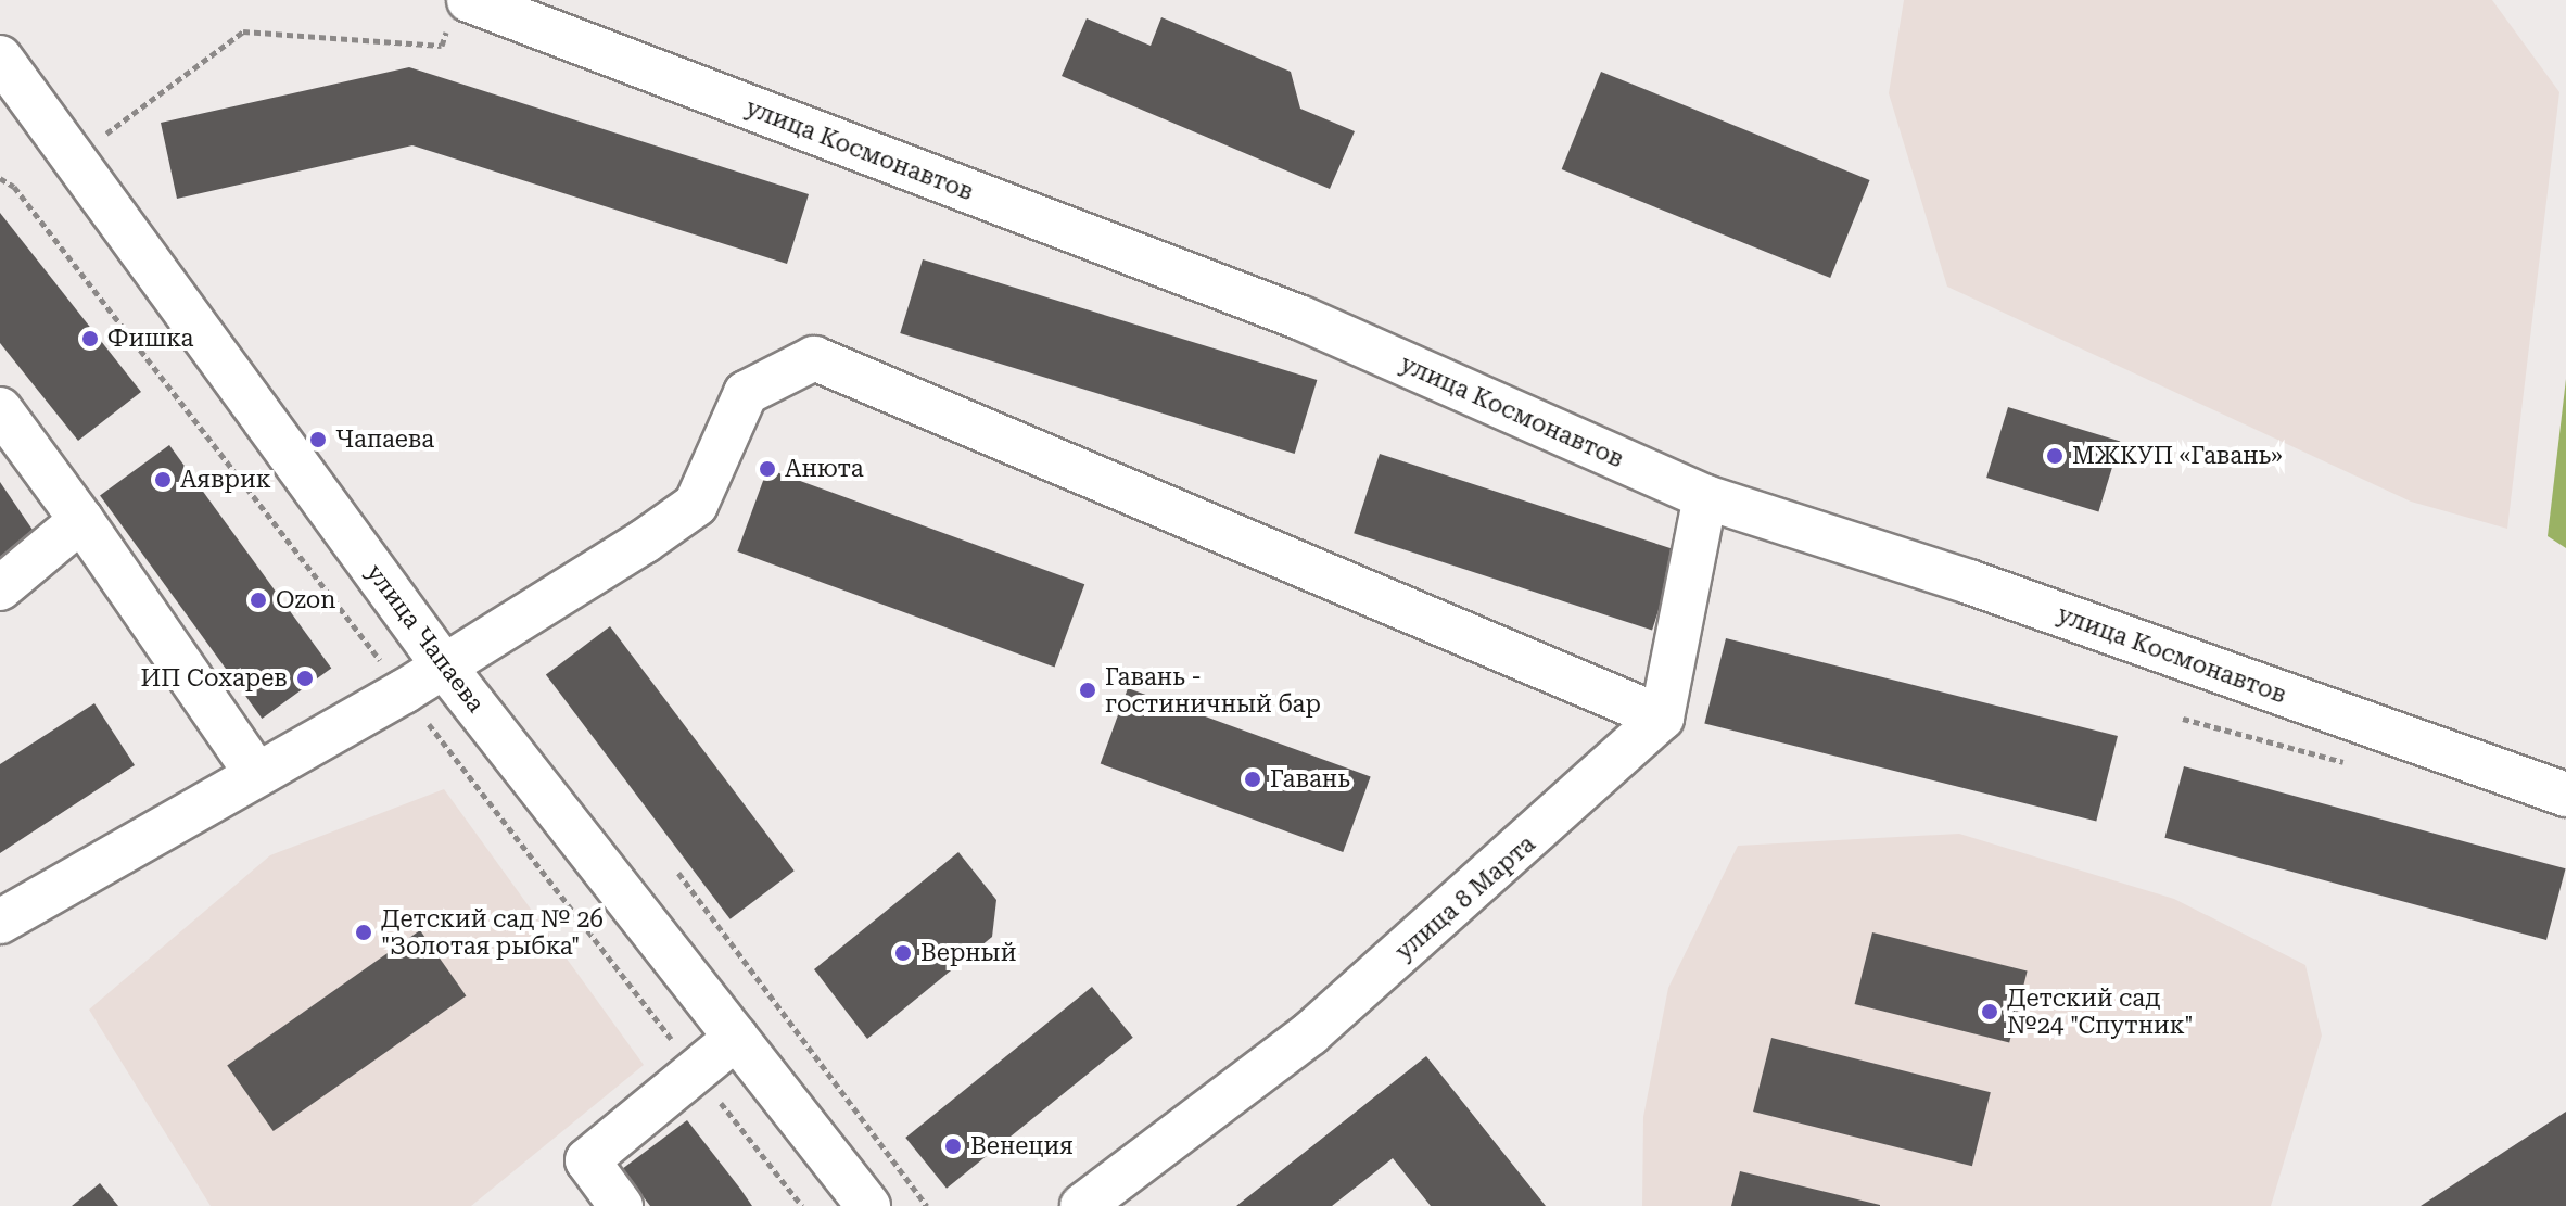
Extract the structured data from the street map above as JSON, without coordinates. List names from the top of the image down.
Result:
{
  "streets": {
    "street": ["улица Космонавтов", "улица Чапаева", "улица 8 Марта"]
  },
  "places": [
    "Фишка",
    "Чапаева",
    "МЖКУП «Гавань»",
    "Анюта",
    "Аяврик",
    "Ozon",
    "ИП Сохарев",
    "Гавань - гостиничный бар",
    "Гавань",
    "Детский сад № 26 \"Золотая рыбка\"",
    "Верный",
    "Детский сад №24 \"Спутник\"",
    "Венеция"
  ]
}
